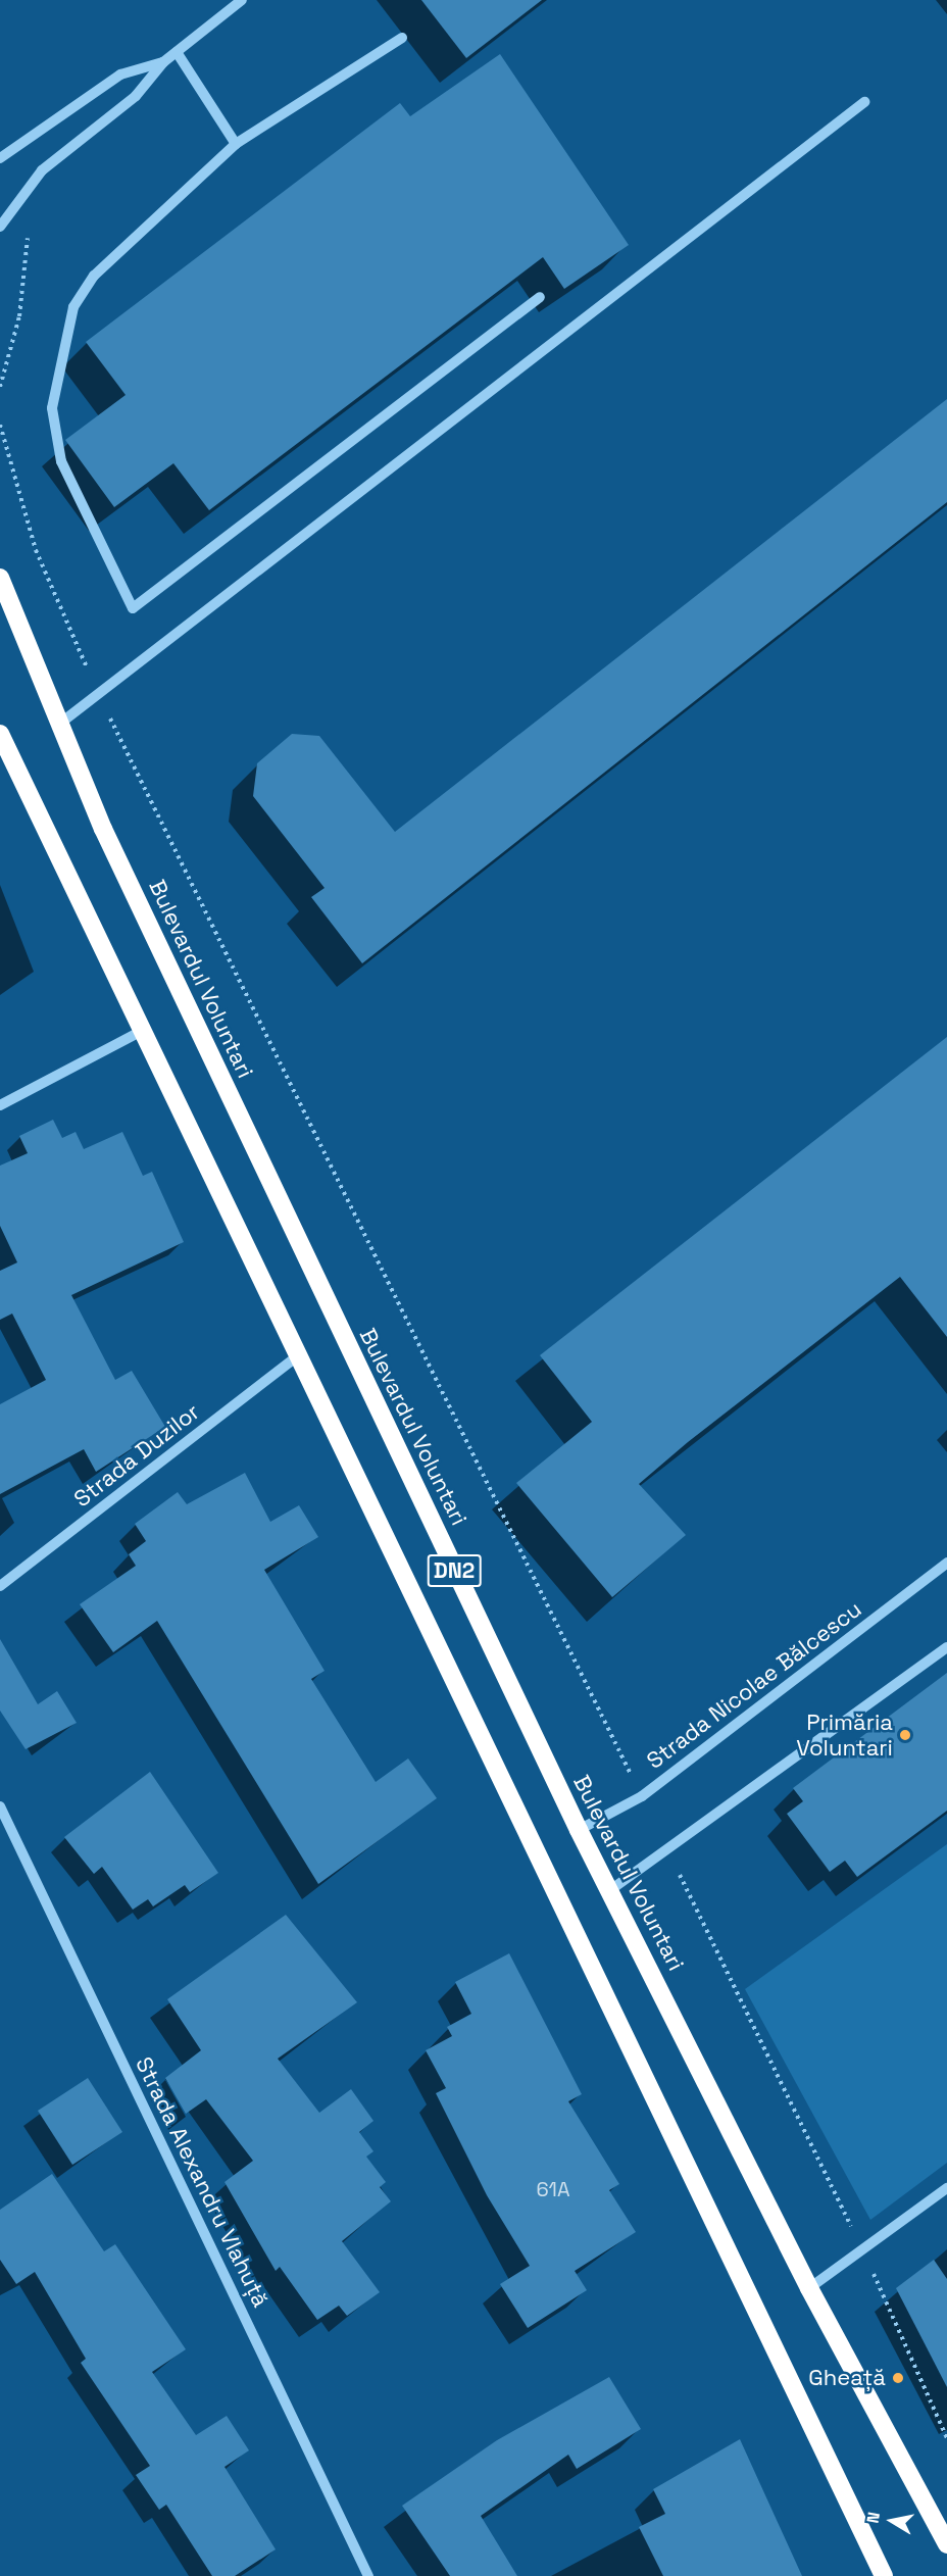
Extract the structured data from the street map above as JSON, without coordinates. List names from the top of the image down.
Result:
{
  "streets": {
    "highway": ["Bulevardul Voluntari", "DN2"],
    "street": ["Strada Duzilor", "Strada Nicolae Bălcescu", "Strada Alexandru Vlahuță"]
  },
  "crossings": [
    ["Bulevardul Voluntari", "Strada Nicolae Bălcescu"],
    ["Strada Duzilor", "DN2"]
  ],
  "places": ["Primăria Voluntari", "Gheață"],
  "house_numbers": ["61A"],
  "north": "left"
}
